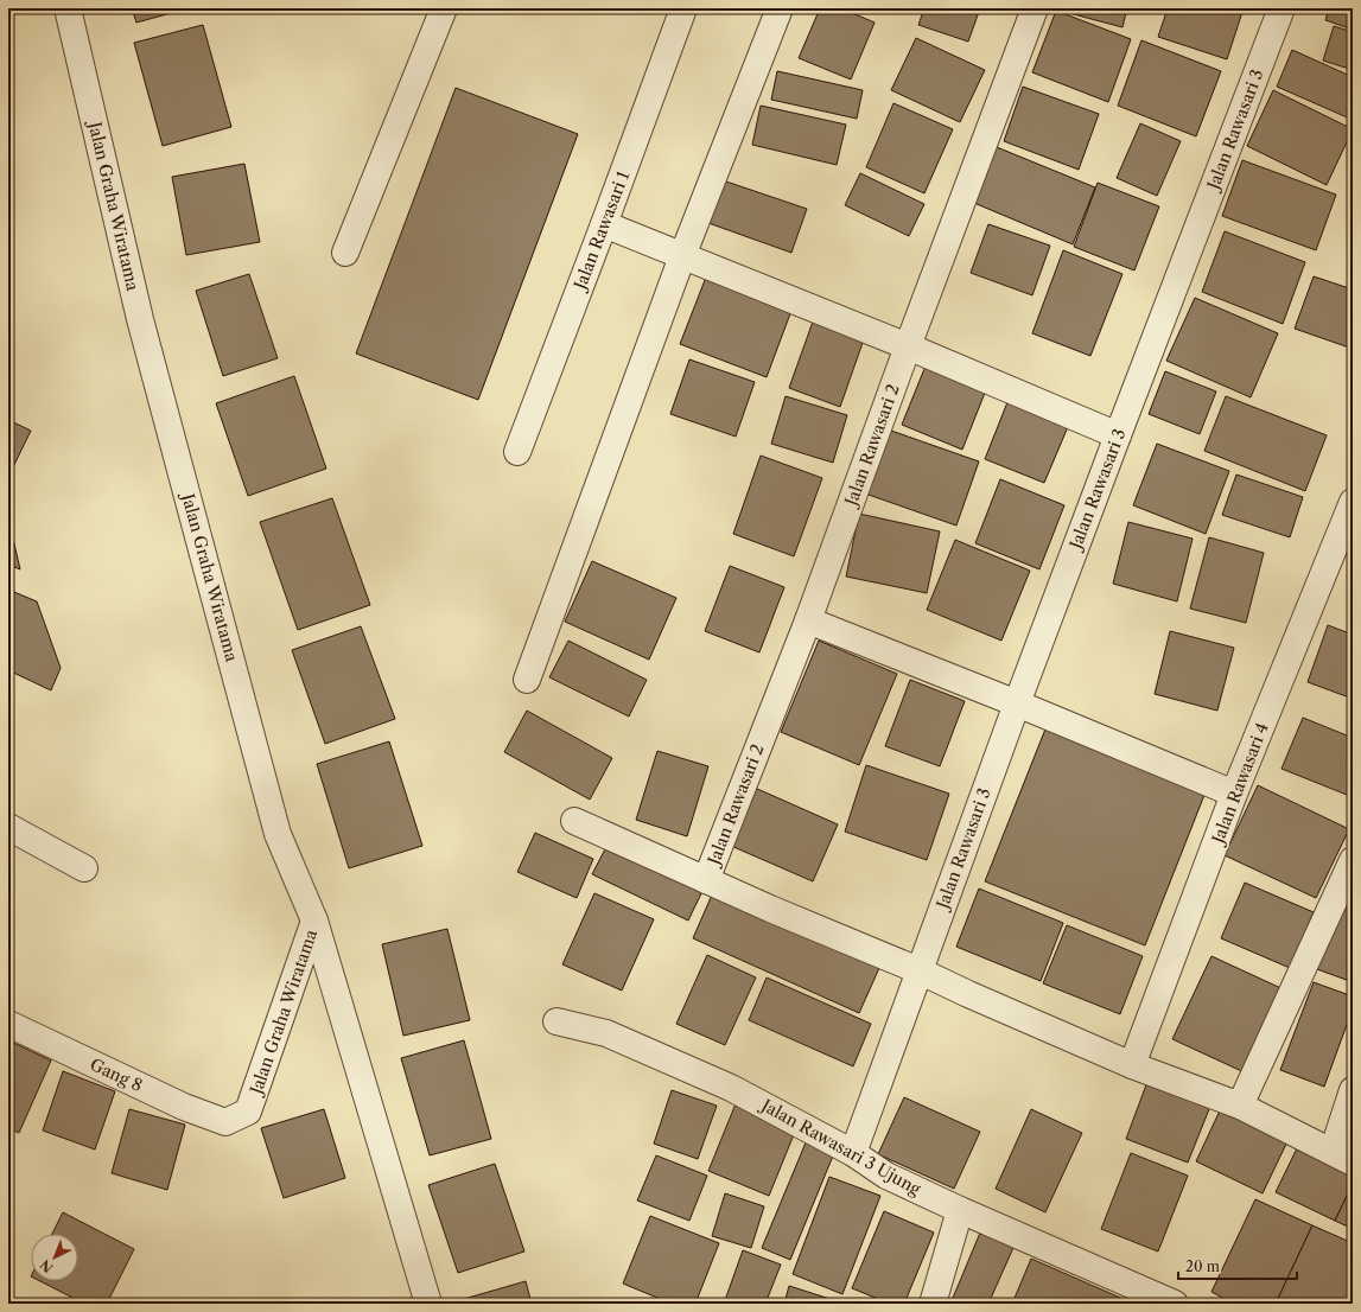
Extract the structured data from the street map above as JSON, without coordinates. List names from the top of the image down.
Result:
{
  "streets": {
    "street": [
      "Jalan Rawasari 3",
      "Jalan Graha Wiratama",
      "Jalan Rawasari 1",
      "Jalan Rawasari 2",
      "Jalan Rawasari 4",
      "Gang 8",
      "Jalan Rawasari 3 Ujung"
    ]
  },
  "crossings": [
    ["Jalan Rawasari 3", "Jalan Rawasari 3 Ujung"],
    ["Jalan Graha Wiratama", "Gang 8"]
  ],
  "scale_bar": "20 m",
  "north": "bottom left"
}
